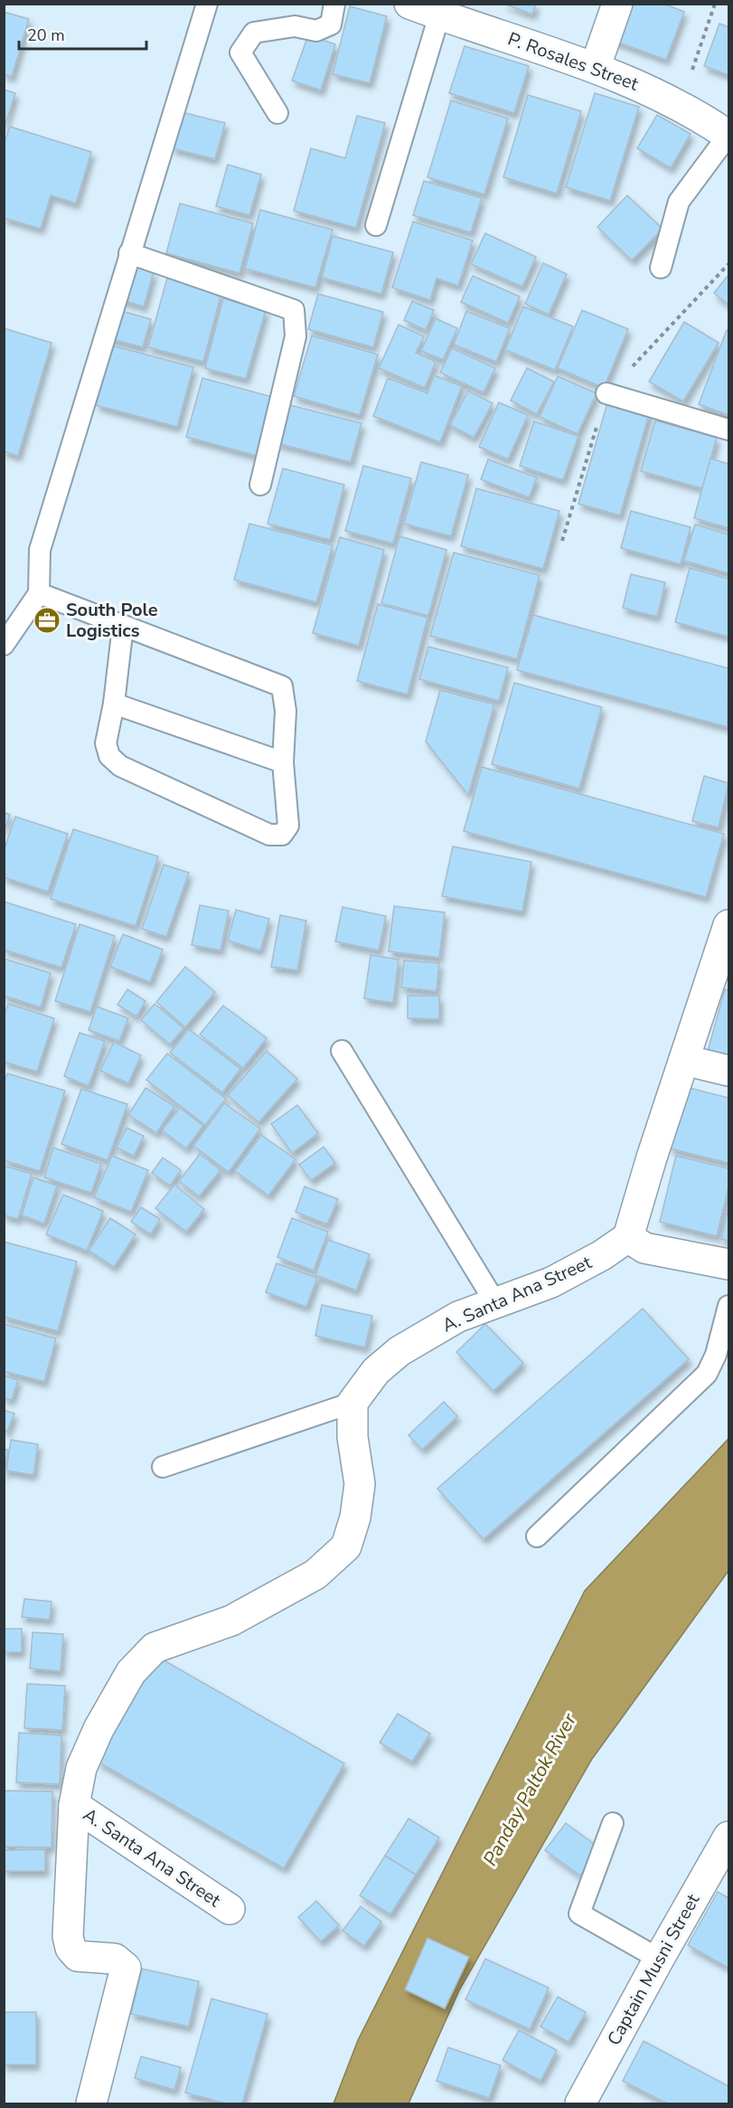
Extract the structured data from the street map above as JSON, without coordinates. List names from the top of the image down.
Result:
{
  "streets": {
    "street": ["P. Rosales Street", "A. Santa Ana Street", "Captain Musni Street"]
  },
  "water": ["Panday Paltok River"],
  "places": {
    "office": ["South Pole Logistics"]
  },
  "scale_bar": "20 m"
}
